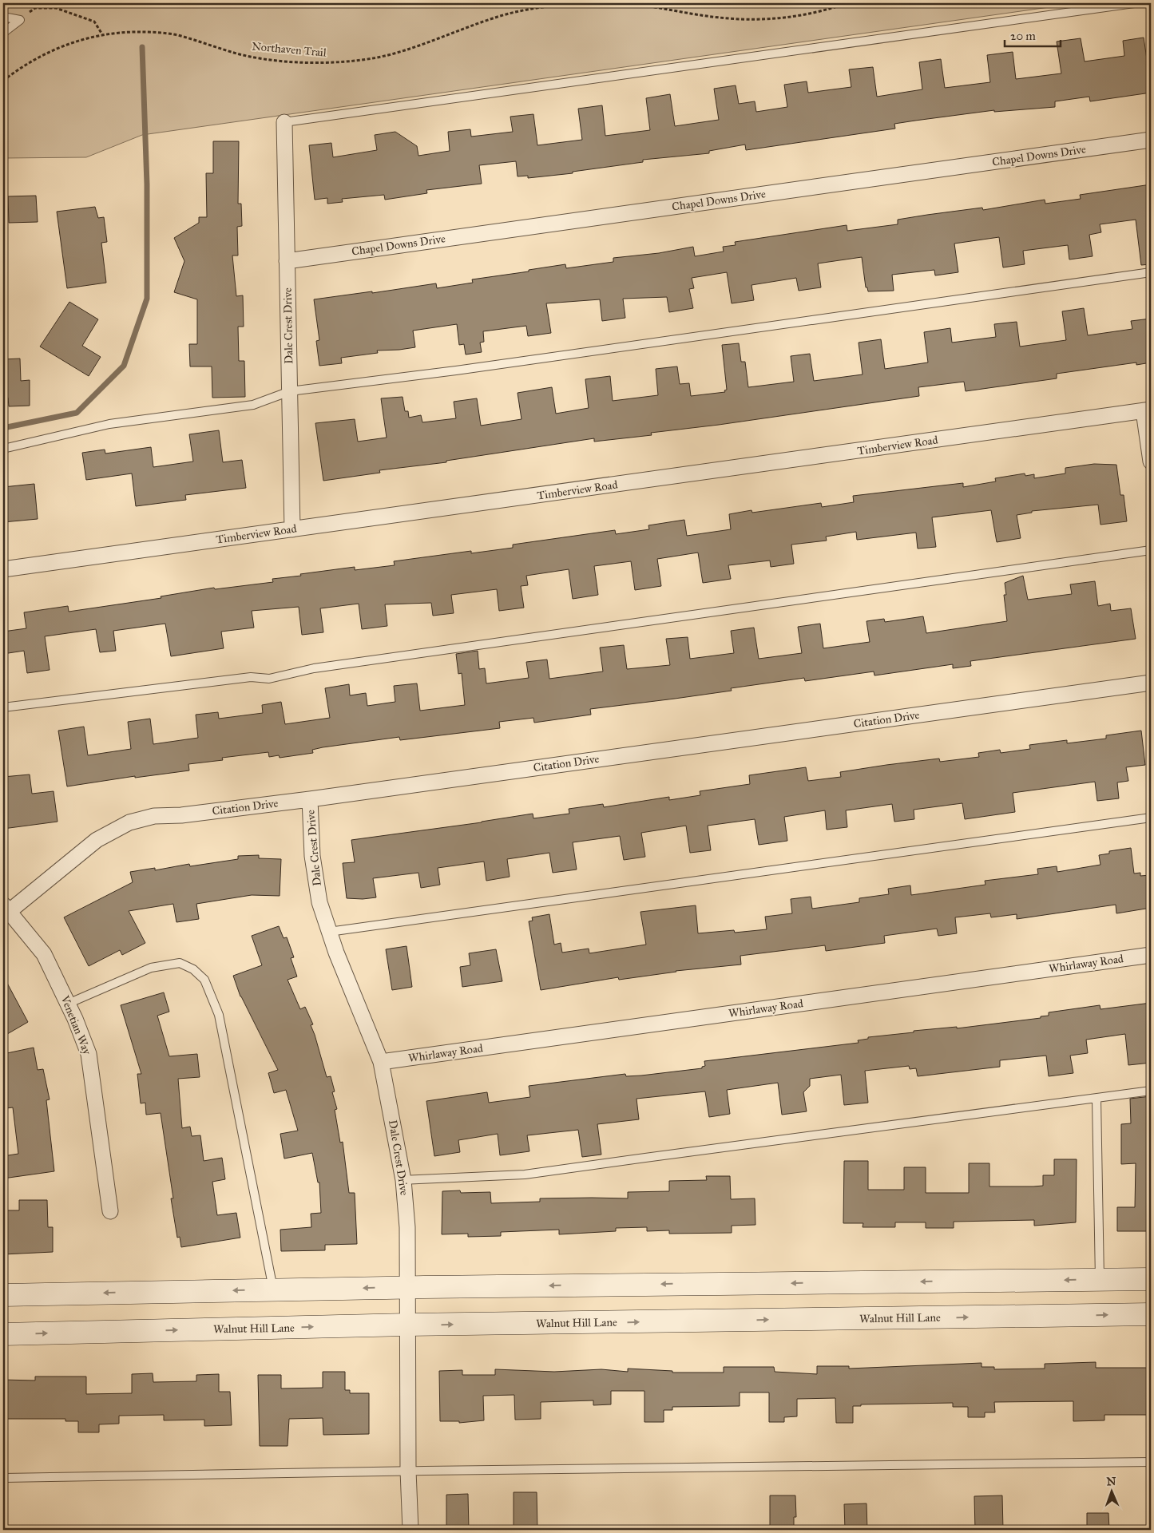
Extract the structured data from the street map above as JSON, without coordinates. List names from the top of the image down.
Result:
{
  "streets": {
    "main road": ["Walnut Hill Lane"],
    "street": [
      "Chapel Downs Drive",
      "Dale Crest Drive",
      "Timberview Road",
      "Citation Drive",
      "Whirlaway Road",
      "Venetian Way"
    ],
    "path": ["Northaven Trail"]
  },
  "crossings": [
    ["Chapel Downs Drive", "Dale Crest Drive"],
    ["Dale Crest Drive", "Timberview Road"],
    ["Dale Crest Drive", "Citation Drive"],
    ["Dale Crest Drive", "Whirlaway Road"],
    ["Dale Crest Drive", "Walnut Hill Lane"],
    ["Citation Drive", "Venetian Way"]
  ],
  "scale_bar": "20 m",
  "north": "top"
}
